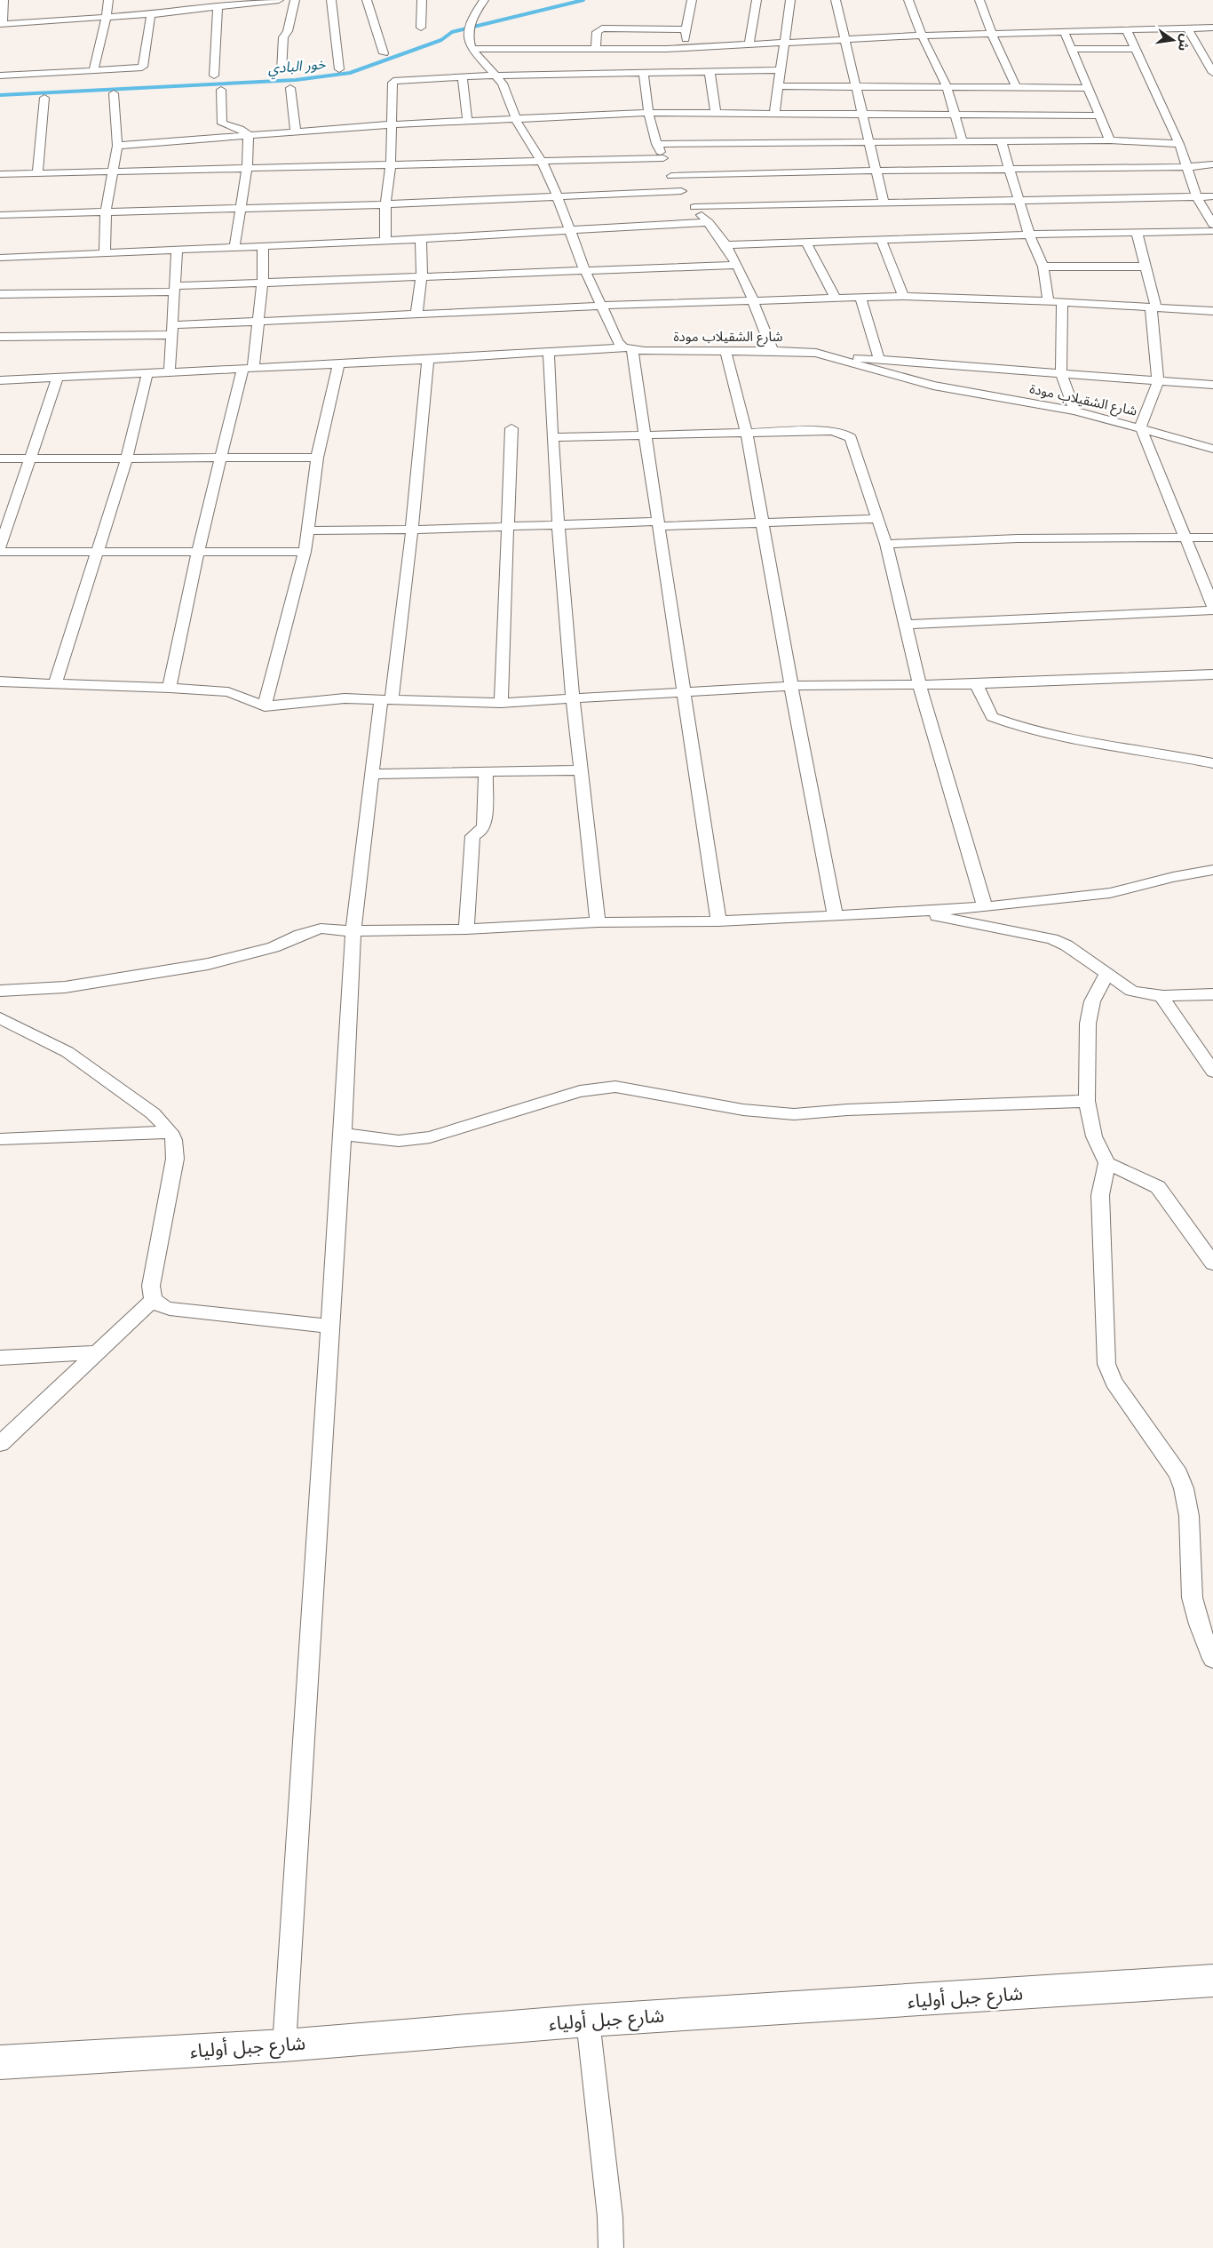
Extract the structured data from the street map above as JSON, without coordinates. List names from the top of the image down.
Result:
{
  "streets": {
    "highway": ["شارع جبل أولياء"],
    "street": ["شارع الشقيلاب مودة"]
  },
  "water": ["خور البادي"],
  "north": "right"
}
